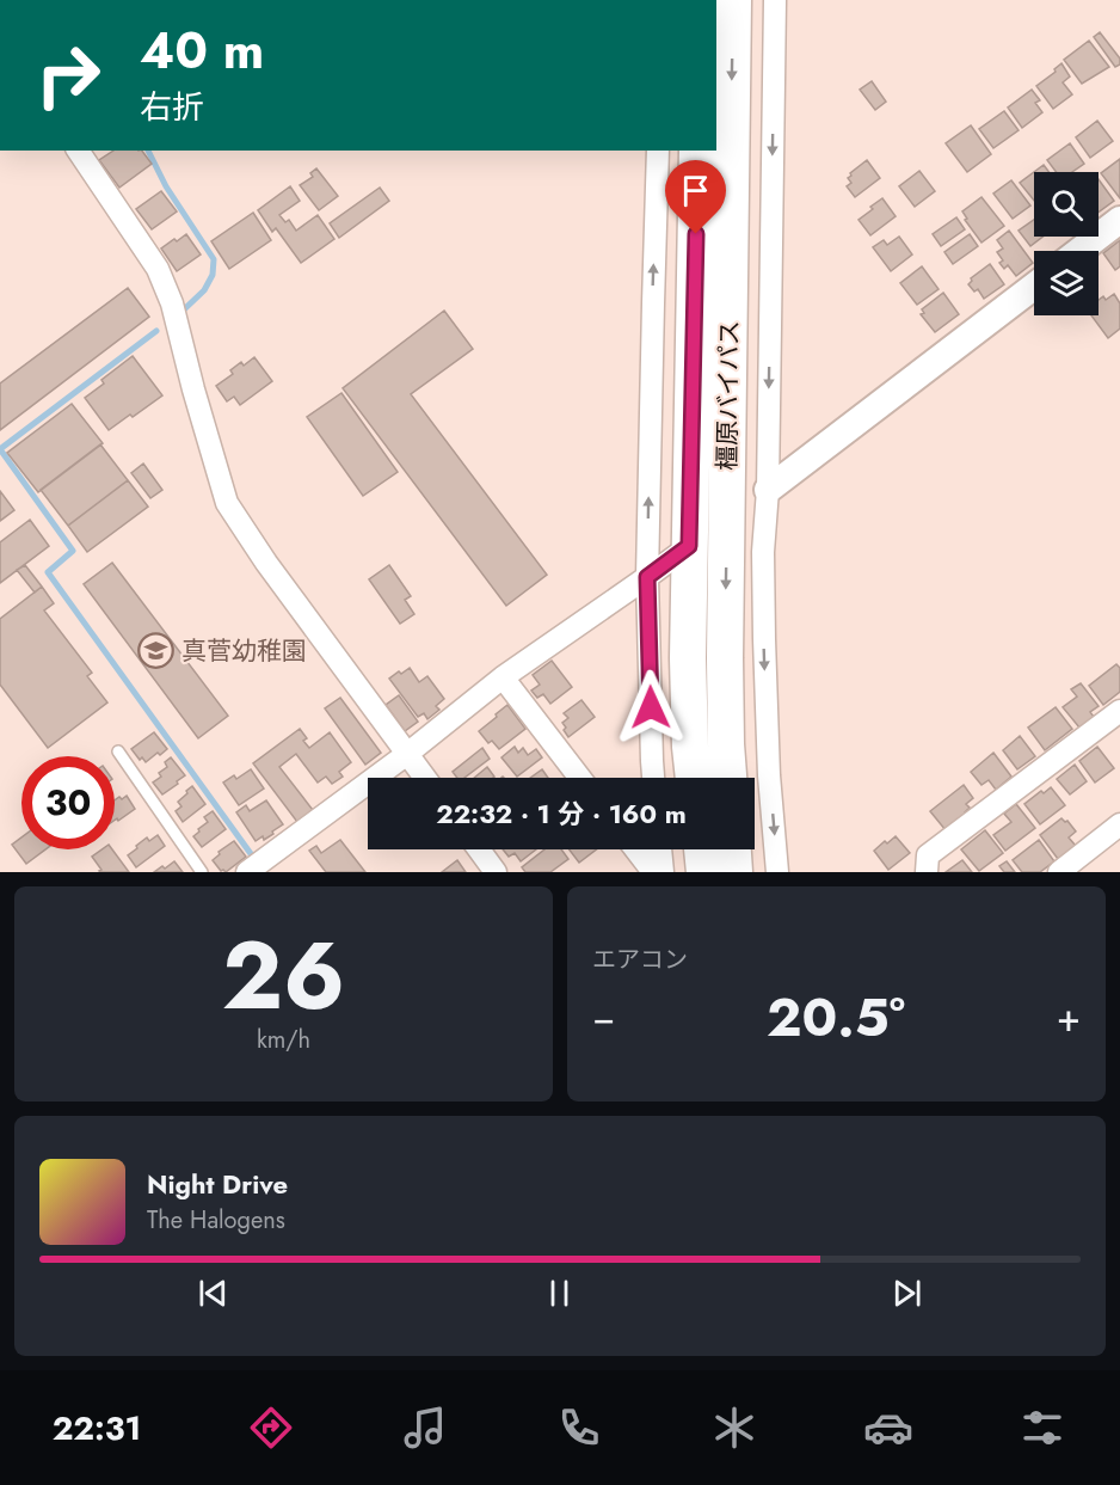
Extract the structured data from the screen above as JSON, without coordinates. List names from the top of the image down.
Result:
{
  "streets": {
    "highway": ["橿原バイパス"]
  },
  "places": {
    "school or university": ["真菅幼稚園"]
  },
  "page": {
    "turn": ["40 m", "右折"],
    "limit": "30",
    "trip": "22:32 · 1 分 · 160 m",
    "tile": [
      ["26", "km/h"],
      "エアコン"
    ],
    "heat": ["−", "20.5°", "+"],
    "song": ["Night Drive", "The Halogens"],
    "tabs": "22:31"
  }
}
